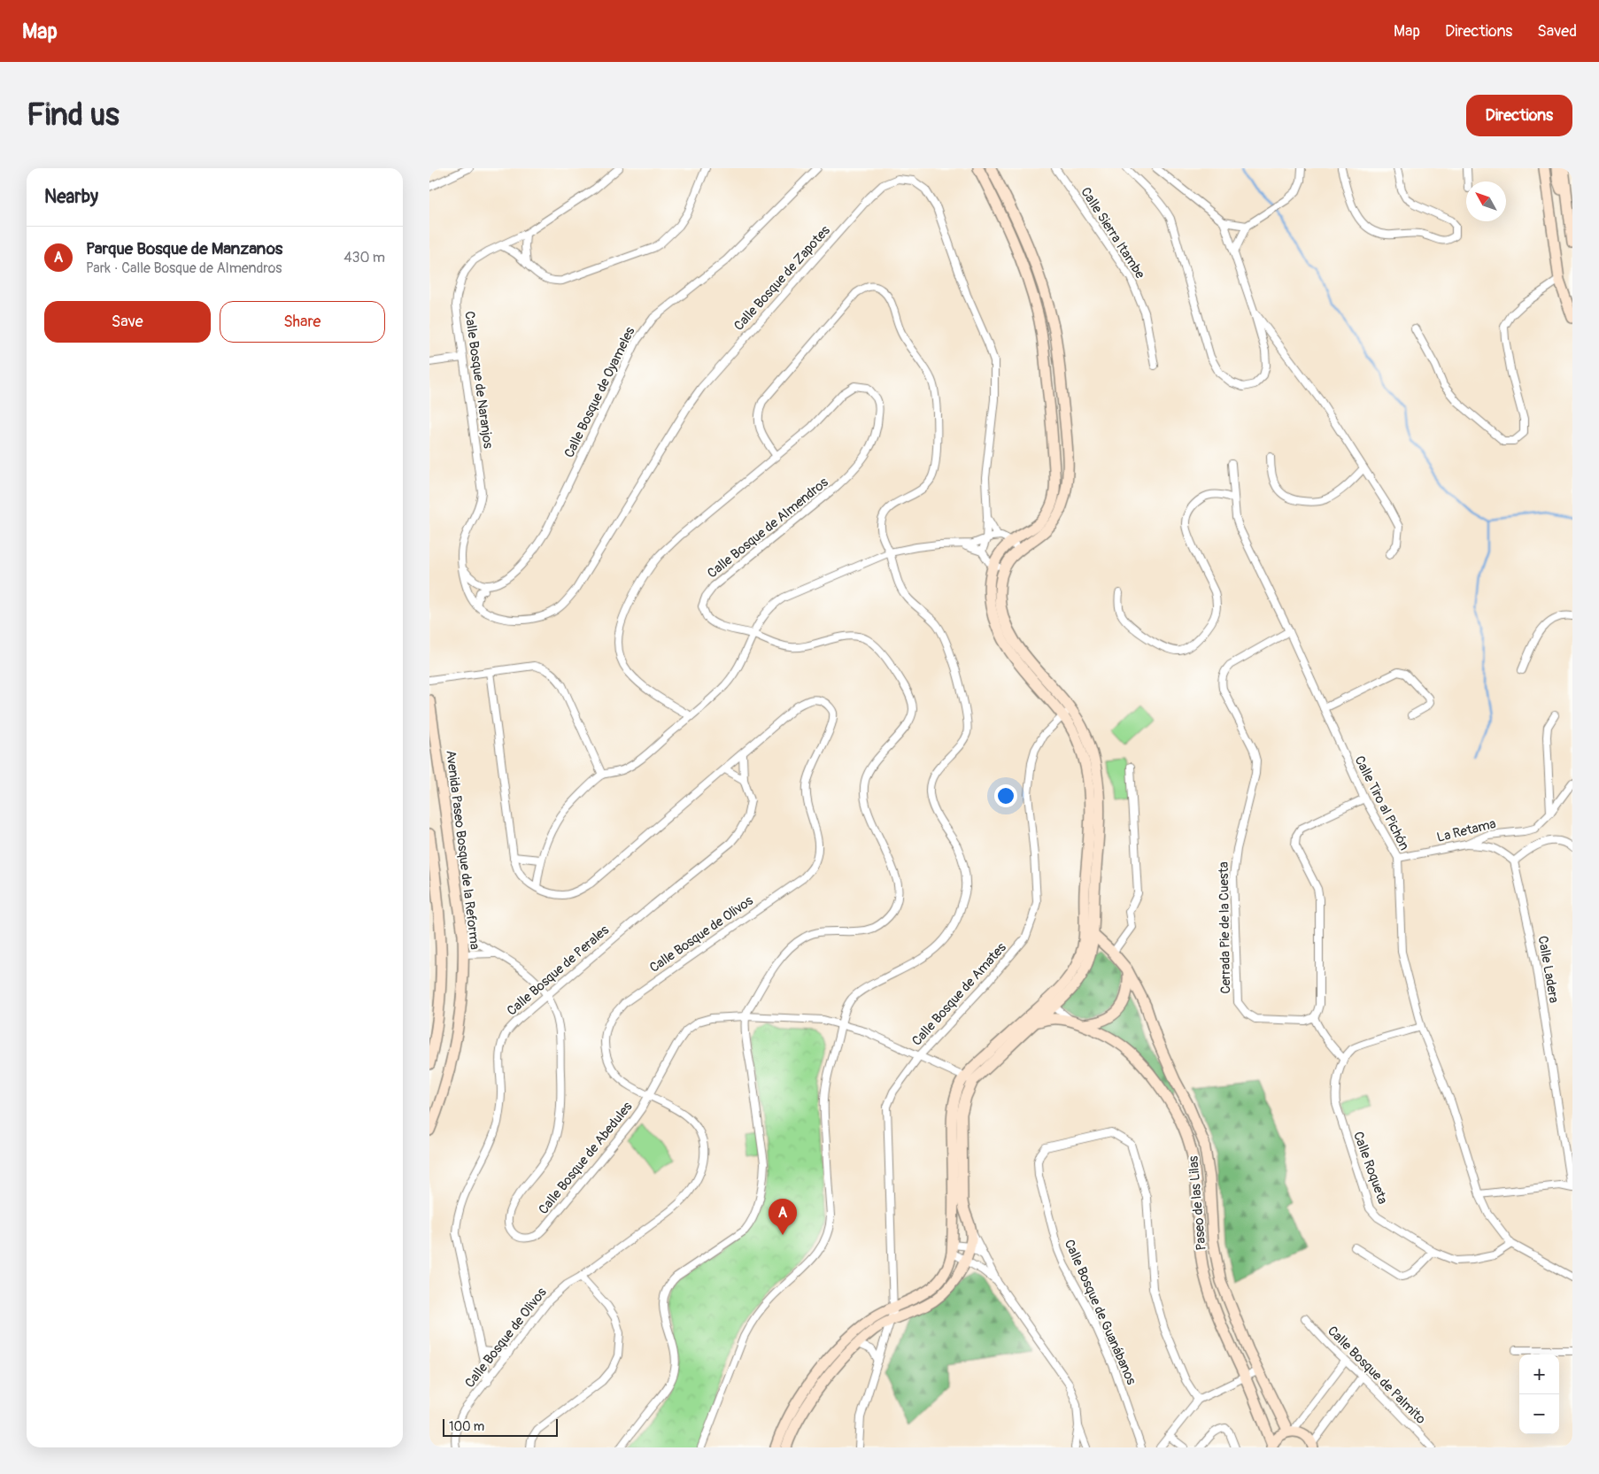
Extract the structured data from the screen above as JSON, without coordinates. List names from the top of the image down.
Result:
{
  "streets": {
    "street": [
      "Calle Sierra Itambe",
      "Calle Bosque de Zapotes",
      "Calle Bosque de Naranjos",
      "Calle Bosque de Oyameles",
      "Calle Bosque de Almendros",
      "Calle Tiro al Pichón",
      "La Retama",
      "Avenida Paseo Bosque de la Reforma",
      "Cerrada Pie de la Cuesta",
      "Calle Bosque de Olivos",
      "Calle Ladera",
      "Calle Bosque de Perales",
      "Calle Bosque de Amates",
      "Calle Bosque de Abedules",
      "Calle Roqueta",
      "Paseo de las Lilas",
      "Calle Bosque de Guanábanos",
      "Calle Bosque de Palmito"
    ]
  },
  "crossings": [
    ["Calle Bosque de Zapotes", "Calle Bosque de Naranjos"],
    ["Calle Bosque de Zapotes", "Calle Bosque de Oyameles"],
    ["Calle Bosque de Naranjos", "Calle Bosque de Oyameles"],
    ["Calle Bosque de Almendros", "Calle Bosque de Abedules"],
    ["Calle Tiro al Pichón", "La Retama"],
    ["Calle Tiro al Pichón", "Cerrada Pie de la Cuesta"],
    ["Calle Tiro al Pichón", "Calle Roqueta"],
    ["Avenida Paseo Bosque de la Reforma", "Calle Bosque de Abedules"],
    ["Calle Bosque de Olivos", "Calle Bosque de Perales"],
    ["Calle Bosque de Olivos", "Calle Bosque de Abedules"],
    ["Calle Bosque de Perales", "Calle Bosque de Abedules"],
    ["Calle Bosque de Amates", "Calle Bosque de Abedules"]
  ],
  "scale_bar": "100 m",
  "north": "top left",
  "page": {
    "header": "Map",
    "nav": ["Map", "Directions", "Saved"],
    "buttons": [
      "Directions",
      ["Save", "Share"]
    ],
    "title": "Find us",
    "heading": "Nearby",
    "list": [
      {
        "mark": "A",
        "name": "Parque Bosque de Manzanos",
        "note": "Park · Calle Bosque de Almendros",
        "value": "430 m"
      }
    ],
    "pins": "A",
    "map_buttons": ["+", "−"],
    "scale": "100 m"
  }
}
